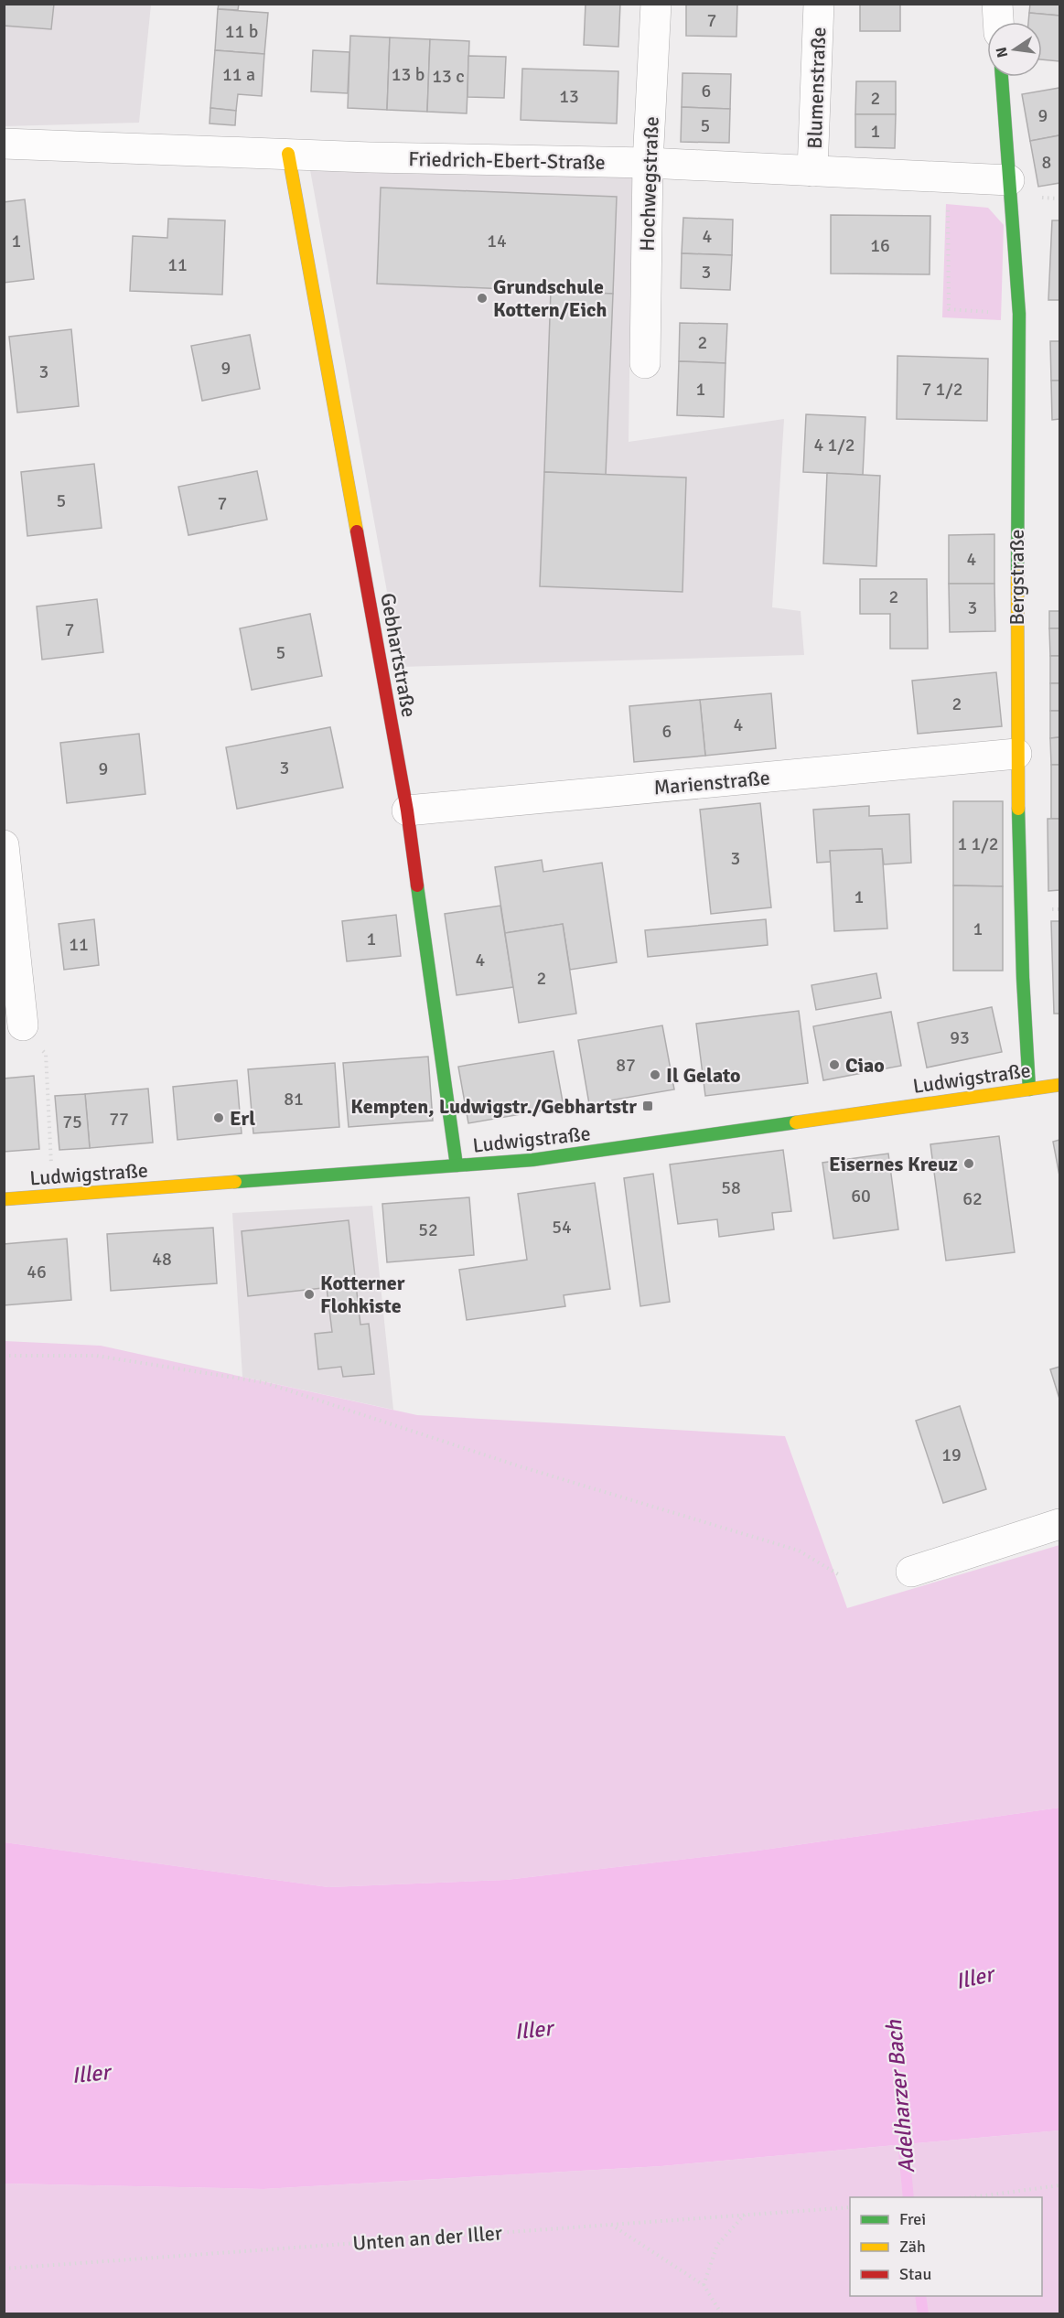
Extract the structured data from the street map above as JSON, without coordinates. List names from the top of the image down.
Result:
{
  "streets": {
    "street": [
      "Blumenstraße",
      "Friedrich-Ebert-Straße",
      "Hochwegstraße",
      "Bergstraße",
      "Gebhartstraße",
      "Marienstraße",
      "Ludwigstraße"
    ],
    "path": ["Unten an der Iller"]
  },
  "crossings": [
    ["Blumenstraße", "Friedrich-Ebert-Straße"],
    ["Friedrich-Ebert-Straße", "Hochwegstraße"],
    ["Friedrich-Ebert-Straße", "Bergstraße"],
    ["Friedrich-Ebert-Straße", "Gebhartstraße"],
    ["Bergstraße", "Marienstraße"],
    ["Bergstraße", "Ludwigstraße"],
    ["Gebhartstraße", "Marienstraße"],
    ["Gebhartstraße", "Ludwigstraße"]
  ],
  "water": ["Iller", "Adelharzer Bach"],
  "places": {
    "other": [
      "Grundschule Kottern/Eich",
      "Ciao",
      "Il Gelato",
      "Erl",
      "Eisernes Kreuz",
      "Kotterner Flohkiste"
    ],
    "transit": ["Kempten, Ludwigstr./Gebhartstr"]
  },
  "house_numbers": [
    "7",
    "11 b",
    "11 a",
    "13 b",
    "13 c",
    "6",
    "13",
    "2",
    "9",
    "5",
    "1",
    "8",
    "4",
    "1",
    "14",
    "16",
    "11",
    "3",
    "2",
    "9",
    "3",
    "1",
    "7 1/2",
    "4 1/2",
    "5",
    "7",
    "4",
    "2",
    "3",
    "7",
    "5",
    "2",
    "4",
    "6",
    "3",
    "9",
    "1 1/2",
    "3",
    "1",
    "1",
    "1",
    "11",
    "4",
    "2",
    "93",
    "87",
    "81",
    "77",
    "75",
    "58",
    "60",
    "62",
    "54",
    "52",
    "48",
    "46",
    "19"
  ],
  "legend": ["Frei", "Zäh", "Stau"],
  "north": "left"
}
